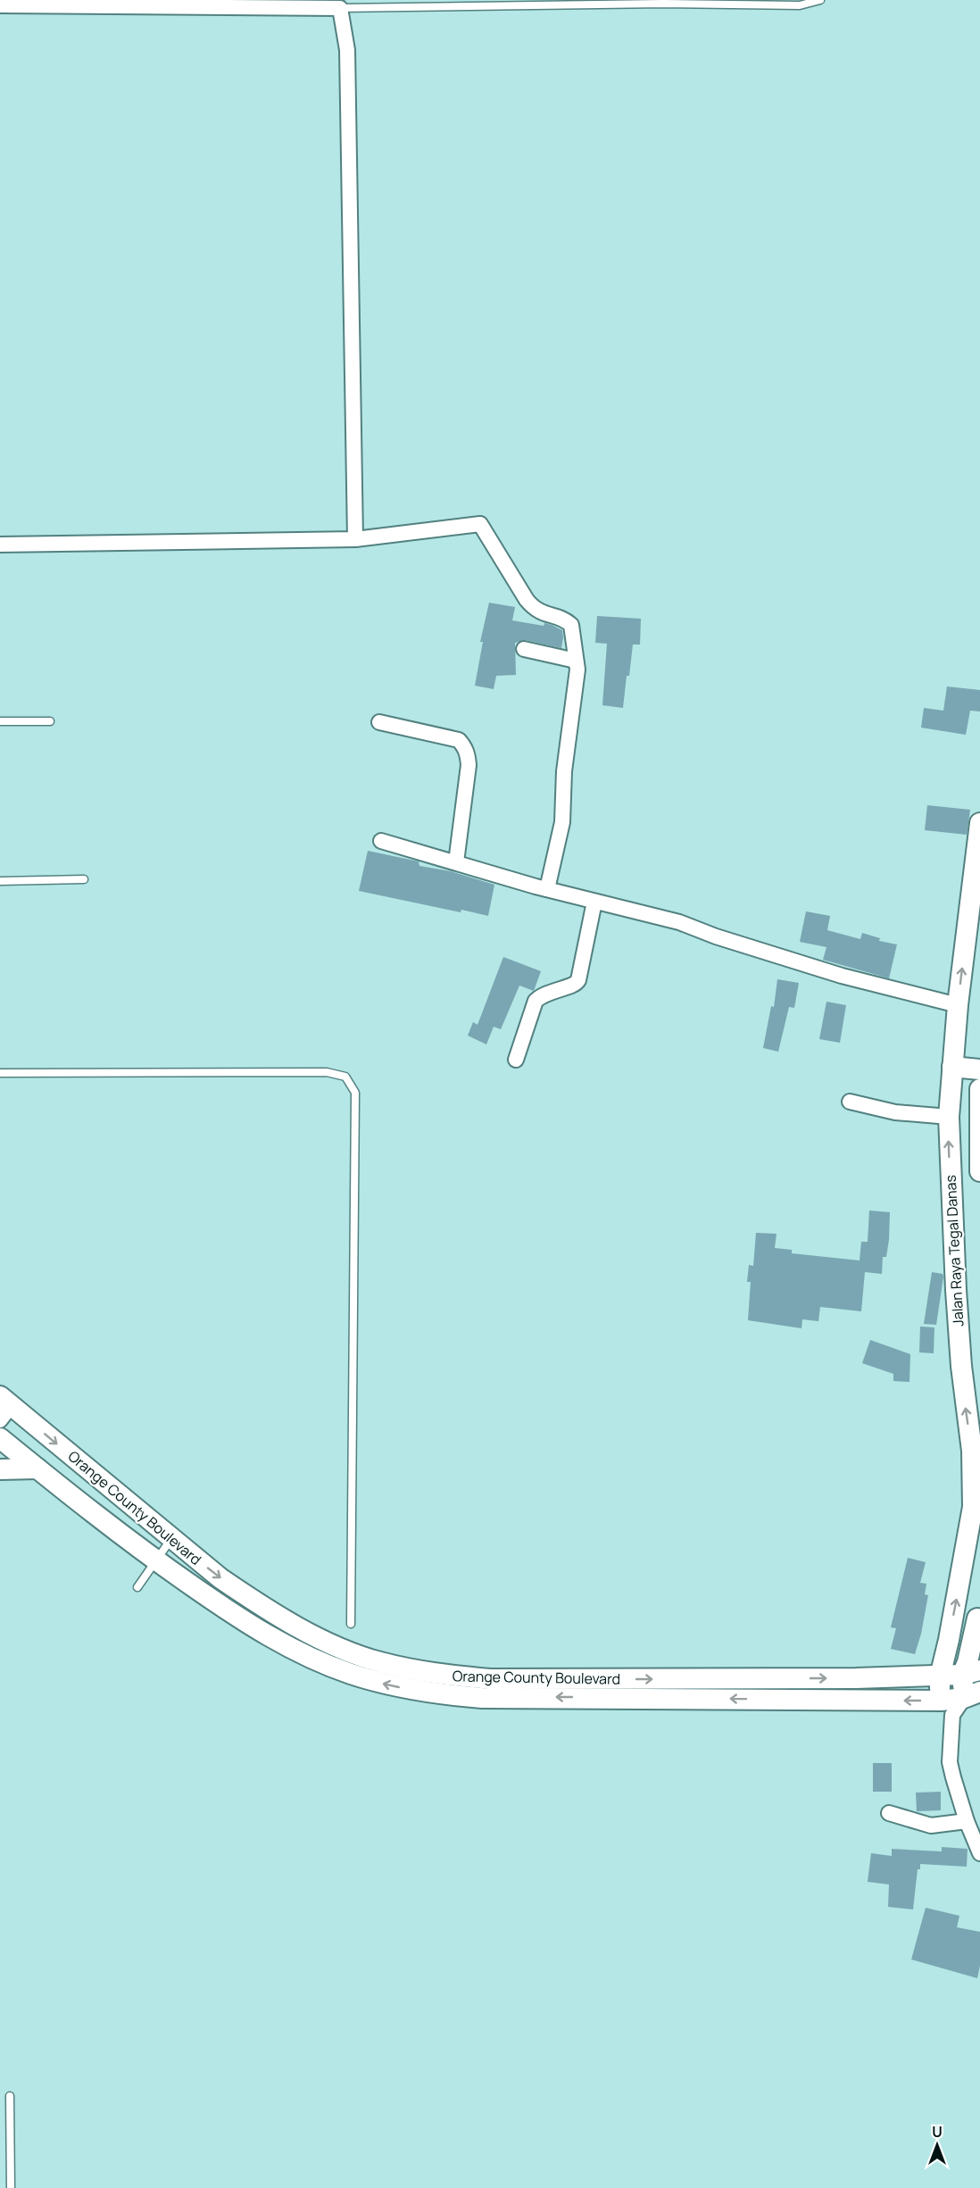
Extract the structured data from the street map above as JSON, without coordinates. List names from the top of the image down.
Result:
{
  "streets": {
    "main road": ["Jalan Raya Tegal Danas", "Orange County Boulevard"]
  },
  "crossings": [
    ["Jalan Raya Tegal Danas", "Orange County Boulevard"]
  ],
  "one_way": ["Jalan Raya Tegal Danas"],
  "north": "top"
}
